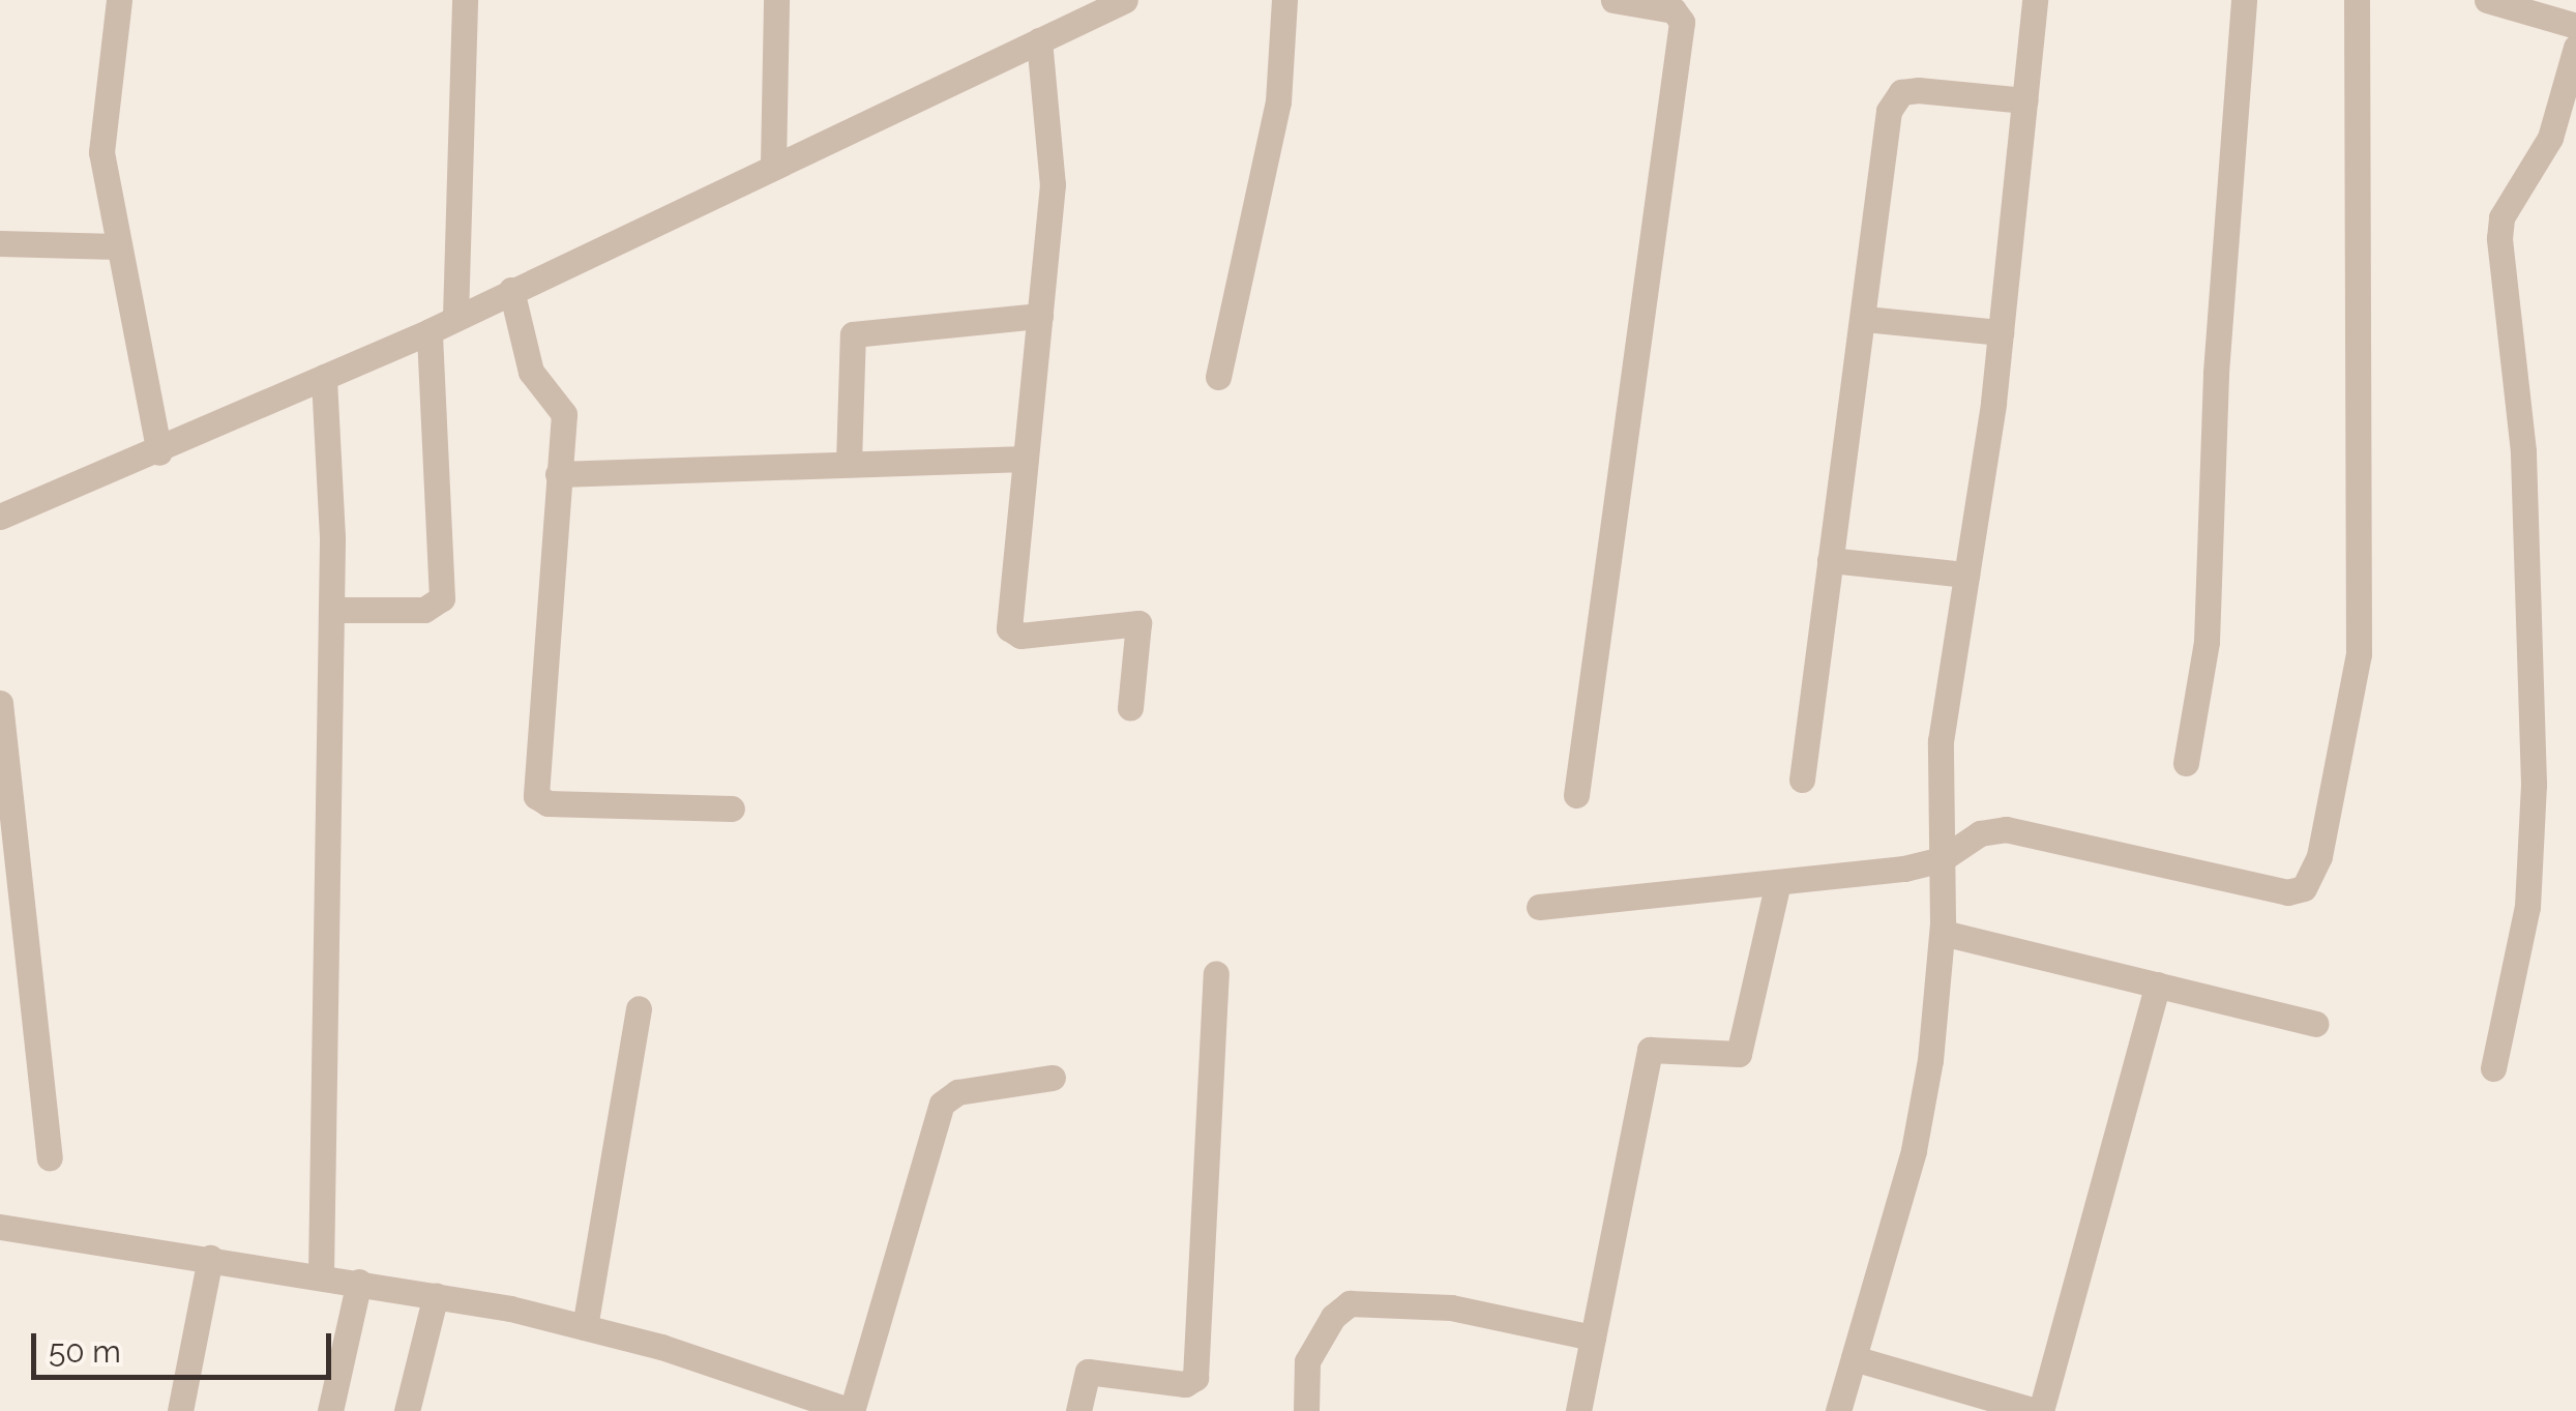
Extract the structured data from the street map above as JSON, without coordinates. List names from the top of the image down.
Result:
{
  "scale_bar": "50 m"
}
